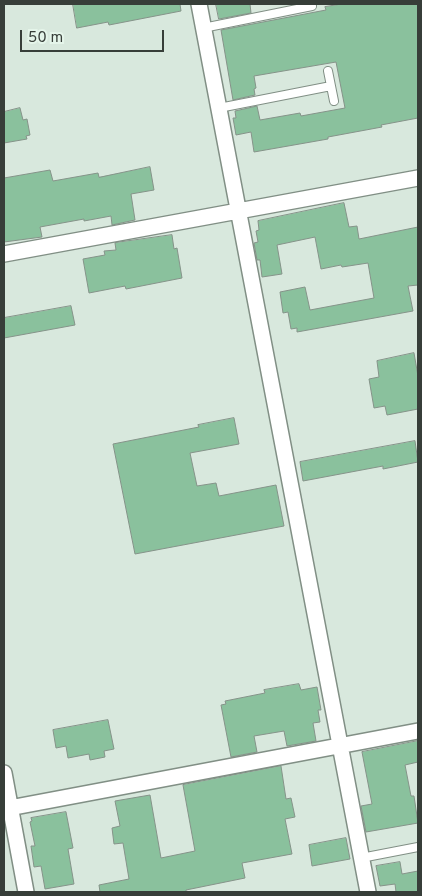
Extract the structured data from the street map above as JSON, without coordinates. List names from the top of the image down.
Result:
{
  "scale_bar": "50 m"
}
